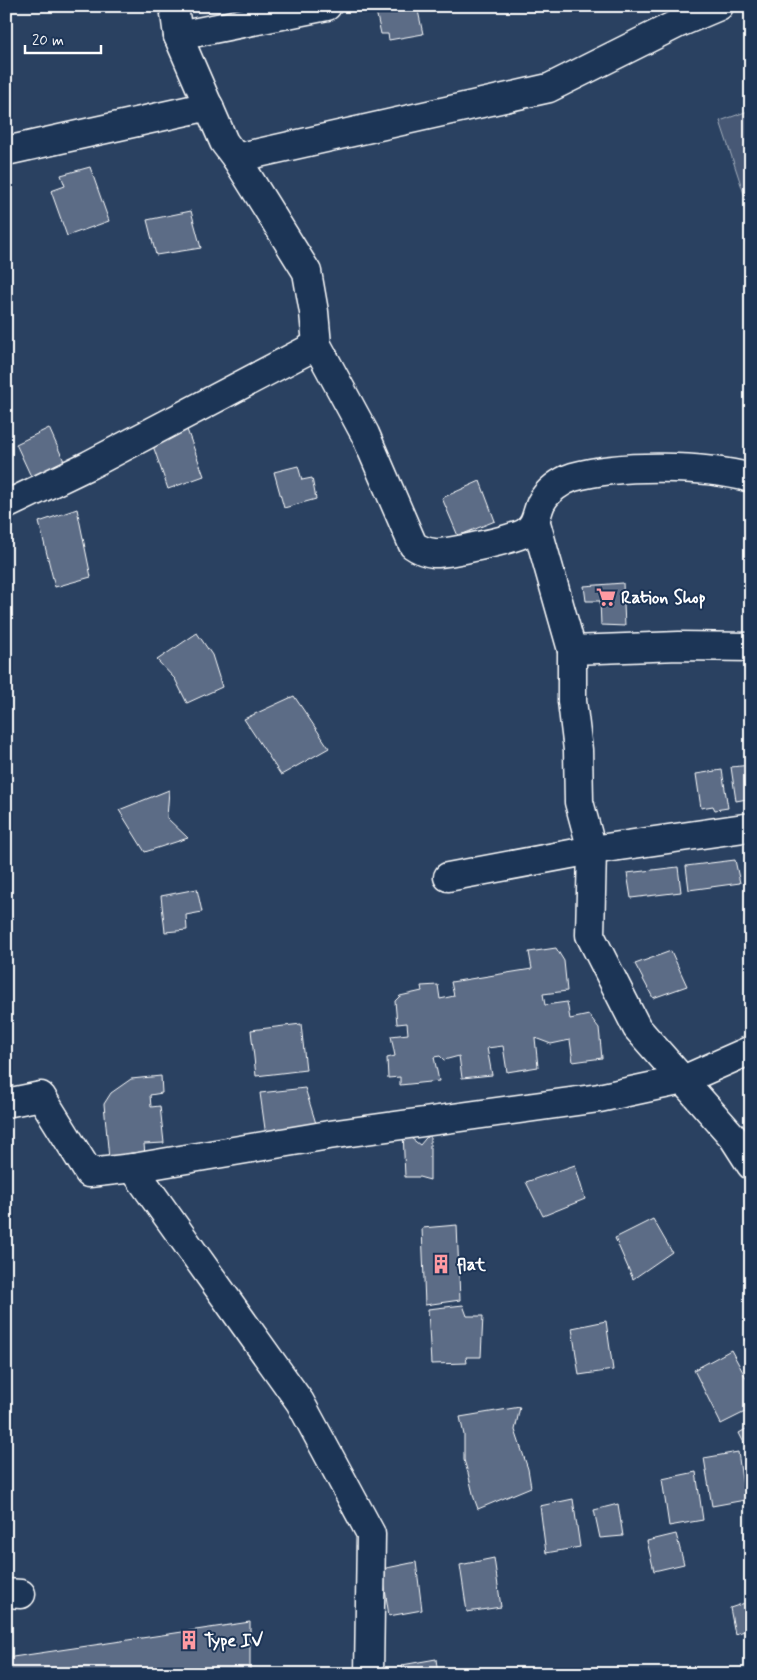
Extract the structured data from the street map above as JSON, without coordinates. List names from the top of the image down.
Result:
{
  "places": {
    "supermarket": ["Ration Shop"],
    "building": ["flat", "Type IV"]
  },
  "scale_bar": "20 m"
}
